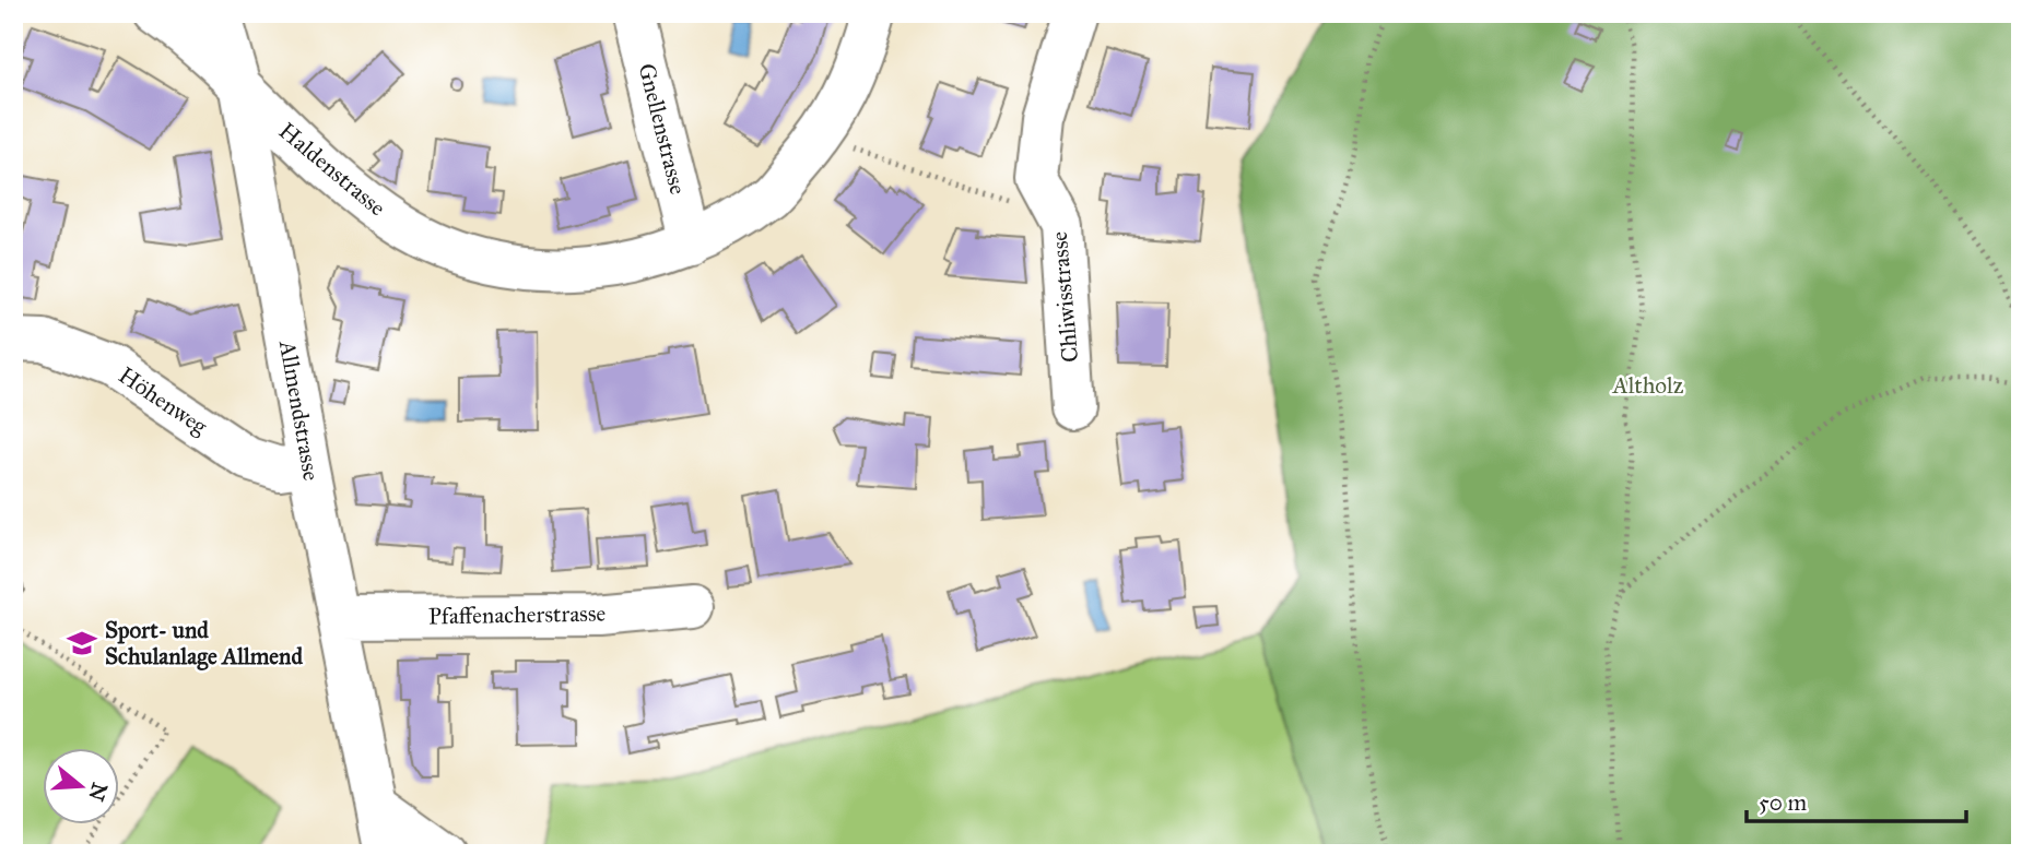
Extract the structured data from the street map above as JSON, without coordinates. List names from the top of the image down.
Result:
{
  "streets": {
    "street": [
      "Gnellenstrasse",
      "Haldenstrasse",
      "Chliwisstrasse",
      "Höhenweg",
      "Allmendstrasse",
      "Pfaffenacherstrasse"
    ]
  },
  "crossings": [
    ["Gnellenstrasse", "Haldenstrasse"],
    ["Haldenstrasse", "Allmendstrasse"],
    ["Höhenweg", "Allmendstrasse"],
    ["Allmendstrasse", "Pfaffenacherstrasse"]
  ],
  "parks": ["Altholz"],
  "places": {
    "school or university": ["Sport- und Schulanlage Allmend"]
  },
  "scale_bar": "50 m",
  "north": "right"
}
